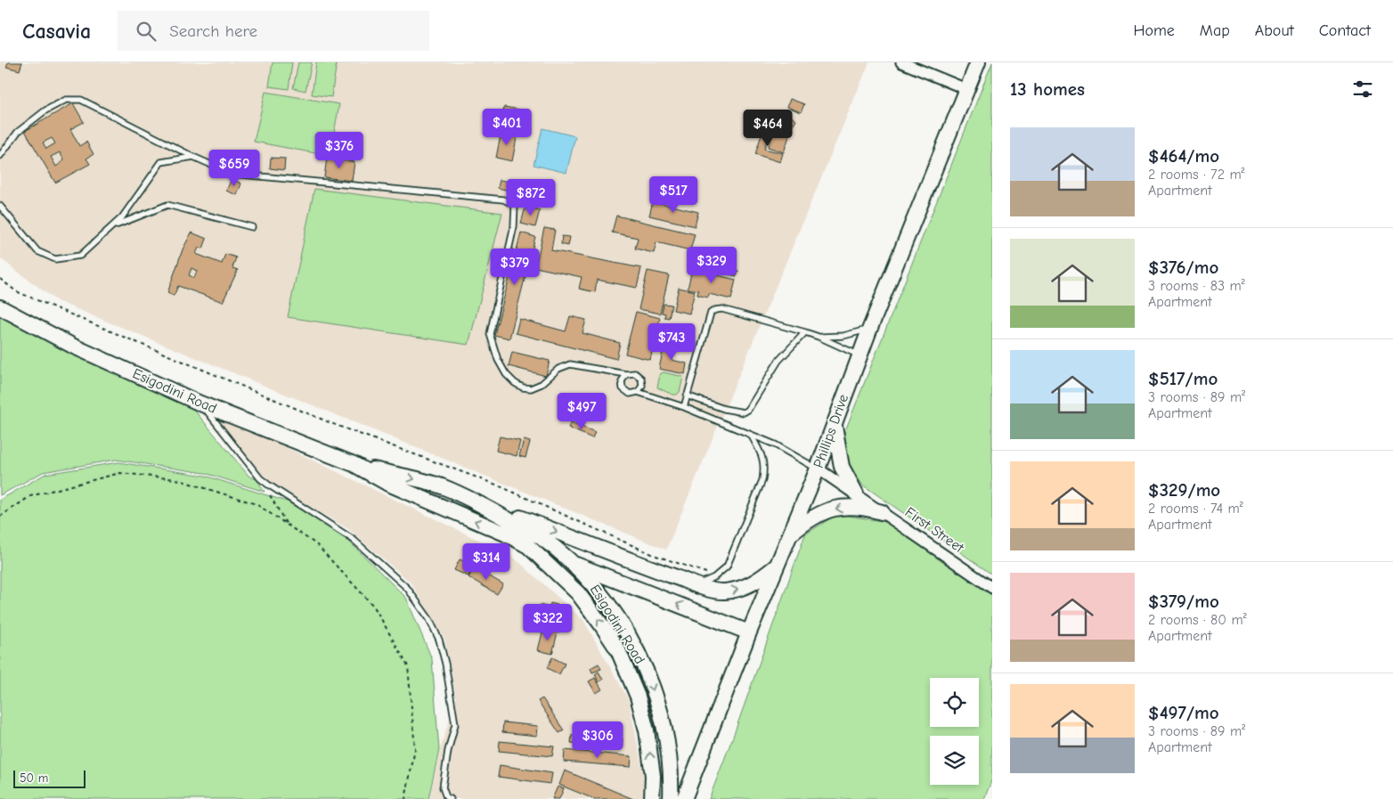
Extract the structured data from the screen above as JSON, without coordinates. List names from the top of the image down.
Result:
{
  "streets": {
    "main road": ["Esigodini Road", "Phillips Drive"],
    "street": ["First Street"]
  },
  "crossings": [
    ["Phillips Drive", "First Street"]
  ],
  "scale_bar": "50 m",
  "page": {
    "header": "Casavia",
    "search": "Search here",
    "nav": [
      "Home",
      "Map",
      "About",
      "Contact"
    ],
    "heading": "13 homes",
    "price": [
      "$401",
      "$464",
      "$376",
      "$659",
      "$517",
      "$872",
      "$329",
      "$379",
      "$743",
      "$497",
      "$314",
      "$322",
      "$306"
    ],
    "list": [
      {
        "name": "$464/mo",
        "note": "2 rooms · 72 m² · Apartment"
      },
      {
        "name": "$376/mo",
        "note": "3 rooms · 83 m² · Apartment"
      },
      {
        "name": "$517/mo",
        "note": "3 rooms · 89 m² · Apartment"
      },
      {
        "name": "$329/mo",
        "note": "2 rooms · 74 m² · Apartment"
      },
      {
        "name": "$379/mo",
        "note": "2 rooms · 80 m² · Apartment"
      },
      {
        "name": "$497/mo",
        "note": "3 rooms · 89 m² · Apartment"
      }
    ],
    "scale": "50 m"
  }
}
